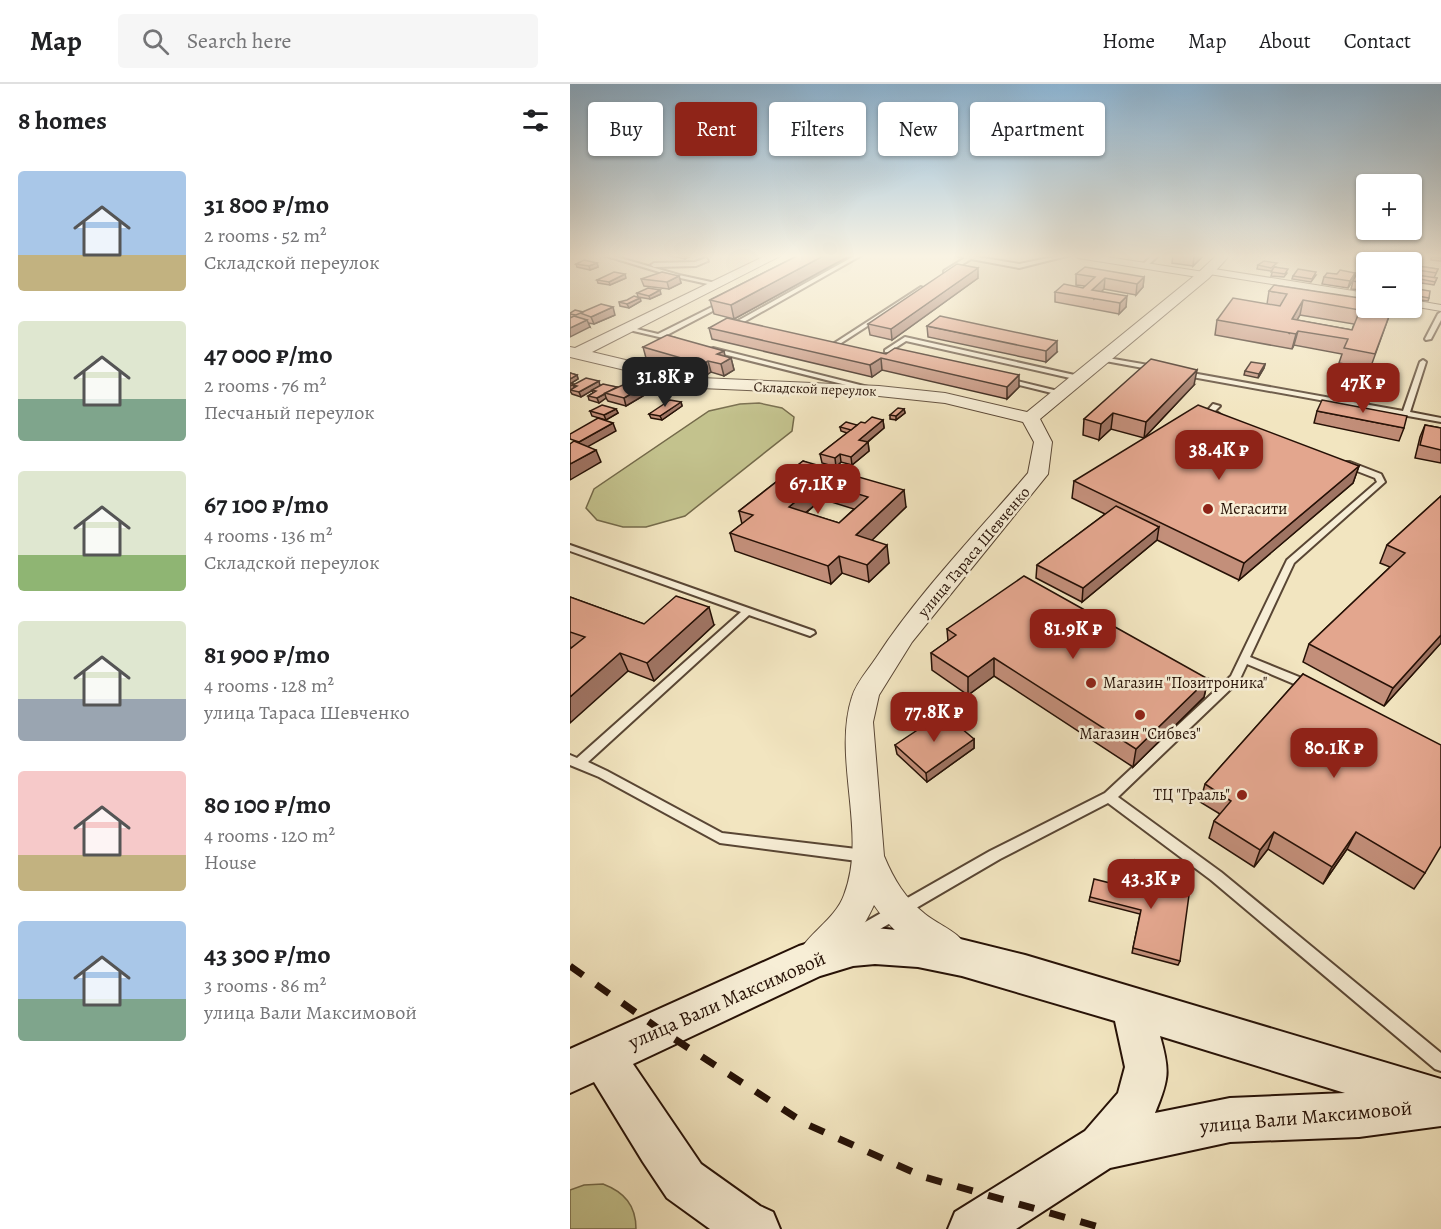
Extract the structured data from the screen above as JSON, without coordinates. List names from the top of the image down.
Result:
{
  "streets": {
    "main road": ["улица Вали Максимовой"],
    "street": ["Складской переулок", "улица Тараса Шевченко"]
  },
  "crossings": [
    ["Складской переулок", "улица Тараса Шевченко"],
    ["улица Тараса Шевченко", "улица Вали Максимовой"]
  ],
  "places": [
    "Мегасити",
    "Магазин \"Позитроника\"",
    "Магазин \"Сибвез\"",
    "ТЦ \"Грааль\""
  ],
  "page": {
    "header": "Map",
    "search": "Search here",
    "nav": [
      "Home",
      "Map",
      "About",
      "Contact"
    ],
    "heading": "8 homes",
    "chip": [
      "Buy",
      "Rent",
      "Filters",
      "New",
      "Apartment"
    ],
    "list": [
      {
        "name": "31 800 ₽/mo",
        "note": "2 rooms · 52 m² · Складской переулок"
      },
      {
        "name": "47 000 ₽/mo",
        "note": "2 rooms · 76 m² · Песчаный переулок"
      },
      {
        "name": "67 100 ₽/mo",
        "note": "4 rooms · 136 m² · Складской переулок"
      },
      {
        "name": "81 900 ₽/mo",
        "note": "4 rooms · 128 m² · улица Тараса Шевченко"
      },
      {
        "name": "80 100 ₽/mo",
        "note": "4 rooms · 120 m² · House"
      },
      {
        "name": "43 300 ₽/mo",
        "note": "3 rooms · 86 m² · улица Вали Максимовой"
      }
    ],
    "map_buttons": ["+", "−"],
    "price": [
      "31.8K ₽",
      "47K ₽",
      "38.4K ₽",
      "67.1K ₽",
      "81.9K ₽",
      "77.8K ₽",
      "80.1K ₽",
      "43.3K ₽"
    ]
  }
}
